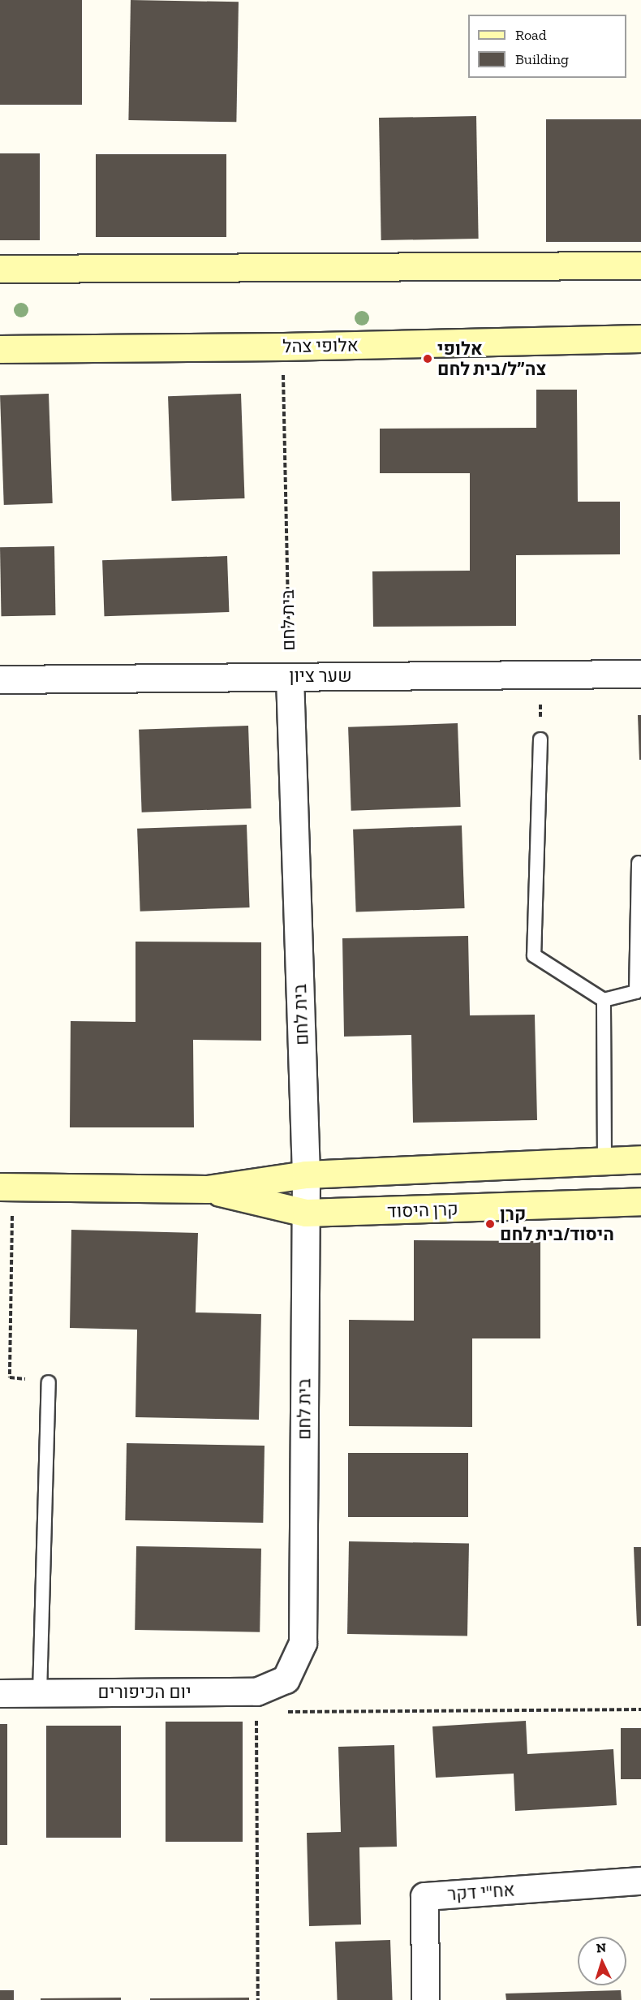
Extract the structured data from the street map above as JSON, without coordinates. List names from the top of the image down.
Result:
{
  "streets": {
    "main road": ["אלופי צהל", "קרן היסוד"],
    "street": [
      "בית לחם",
      "שער ציון",
      "יום הכיפורים",
      "אח\"י דקר"
    ]
  },
  "crossings": [
    ["אלופי צהל", "בית לחם"],
    ["בית לחם", "שער ציון"],
    ["בית לחם", "קרן היסוד"],
    ["בית לחם", "יום הכיפורים"]
  ],
  "places": ["אלופי צה״ל/בית לחם", "קרן היסוד/בית לחם"],
  "legend": ["Road", "Building"],
  "north": "top"
}
